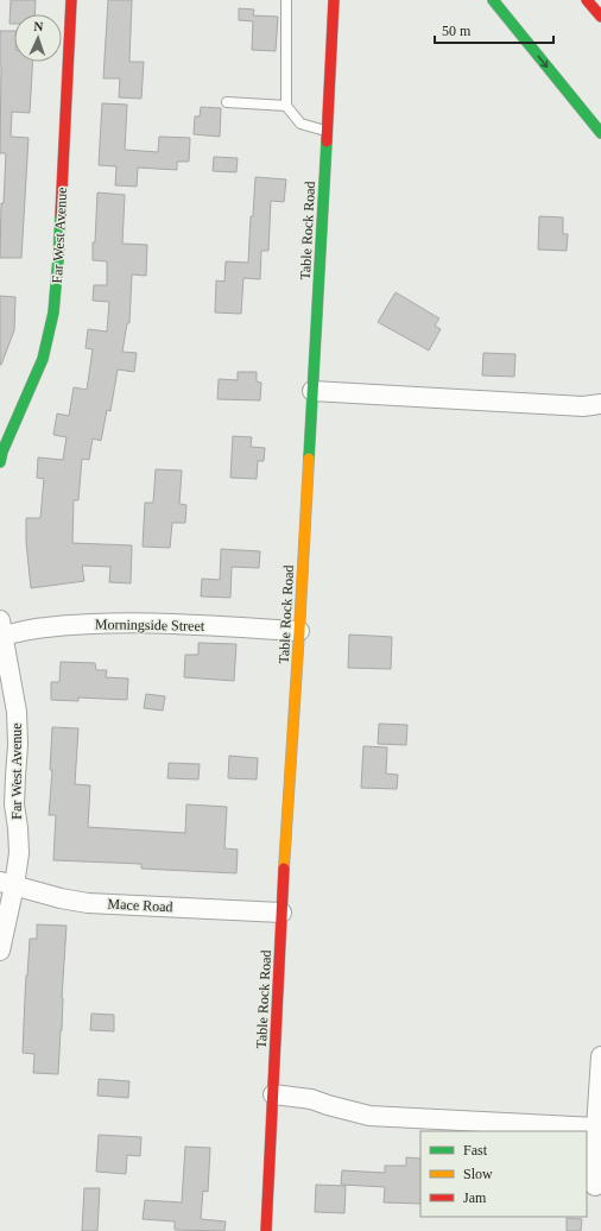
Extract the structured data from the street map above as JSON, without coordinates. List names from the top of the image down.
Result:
{
  "streets": {
    "main road": ["Table Rock Road", "Far West Avenue"],
    "street": ["Morningside Street", "Mace Road"]
  },
  "crossings": [
    ["Table Rock Road", "Morningside Street"],
    ["Table Rock Road", "Mace Road"],
    ["Far West Avenue", "Morningside Street"],
    ["Far West Avenue", "Mace Road"]
  ],
  "legend": ["Fast", "Slow", "Jam"],
  "scale_bar": "50 m",
  "north": "top"
}
